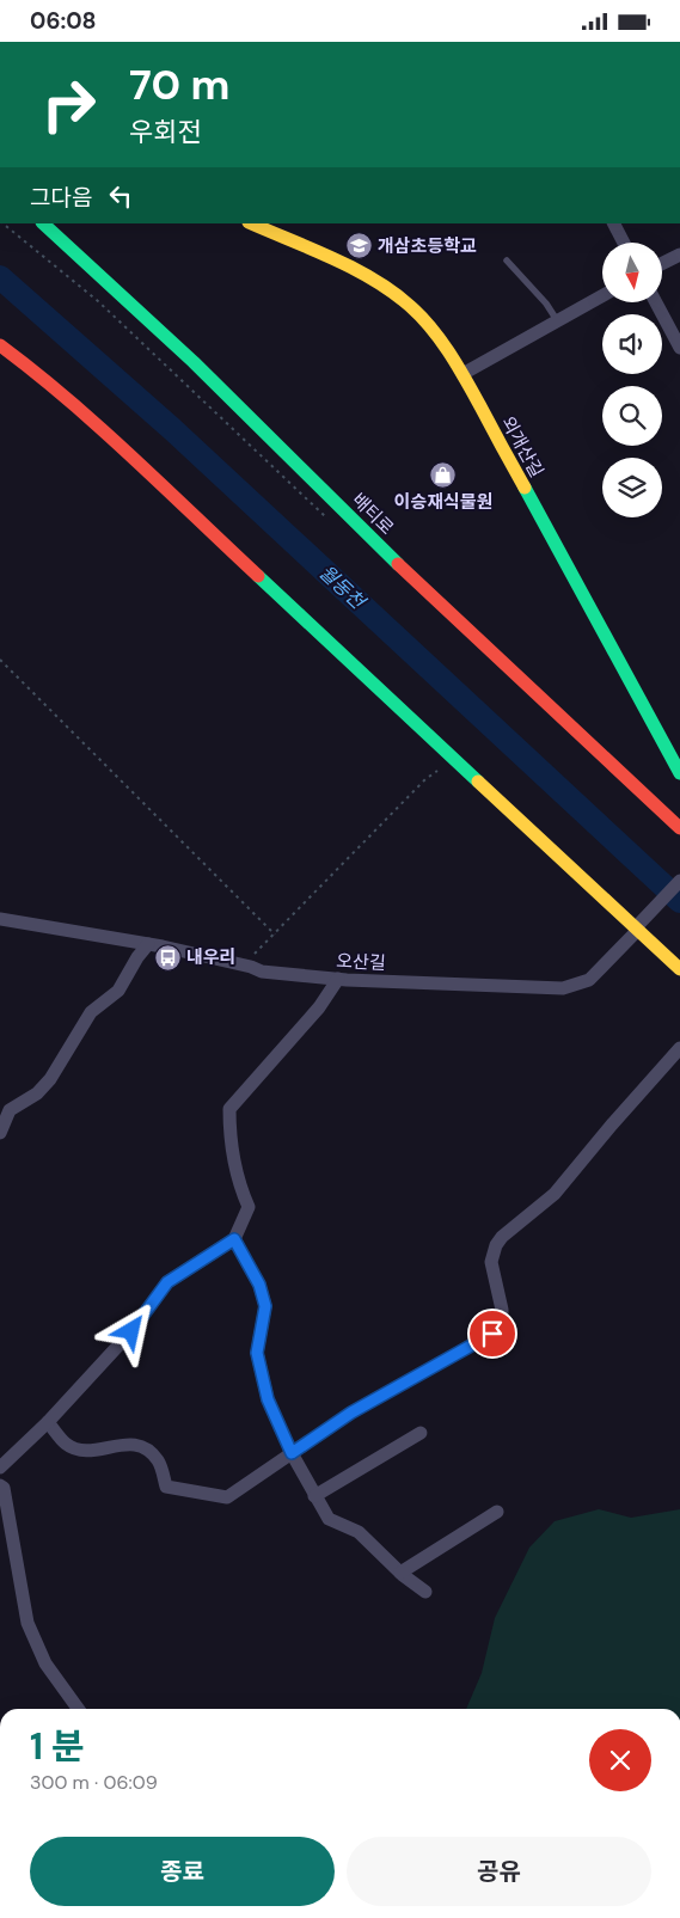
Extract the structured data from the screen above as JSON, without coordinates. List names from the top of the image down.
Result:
{
  "streets": {
    "street": ["외개산길", "배티로", "오산길"]
  },
  "water": ["월동천"],
  "places": {
    "school or university": ["개삼초등학교"],
    "shop": ["이승재식물원"],
    "bus stop": ["내우리"]
  },
  "north": "bottom",
  "page": {
    "status": "06:08",
    "turn": ["70 m", "우회전"],
    "then": "그다음",
    "heading": ["1 분", "300 m · 06:09"],
    "buttons": ["종료", "공유"]
  }
}
